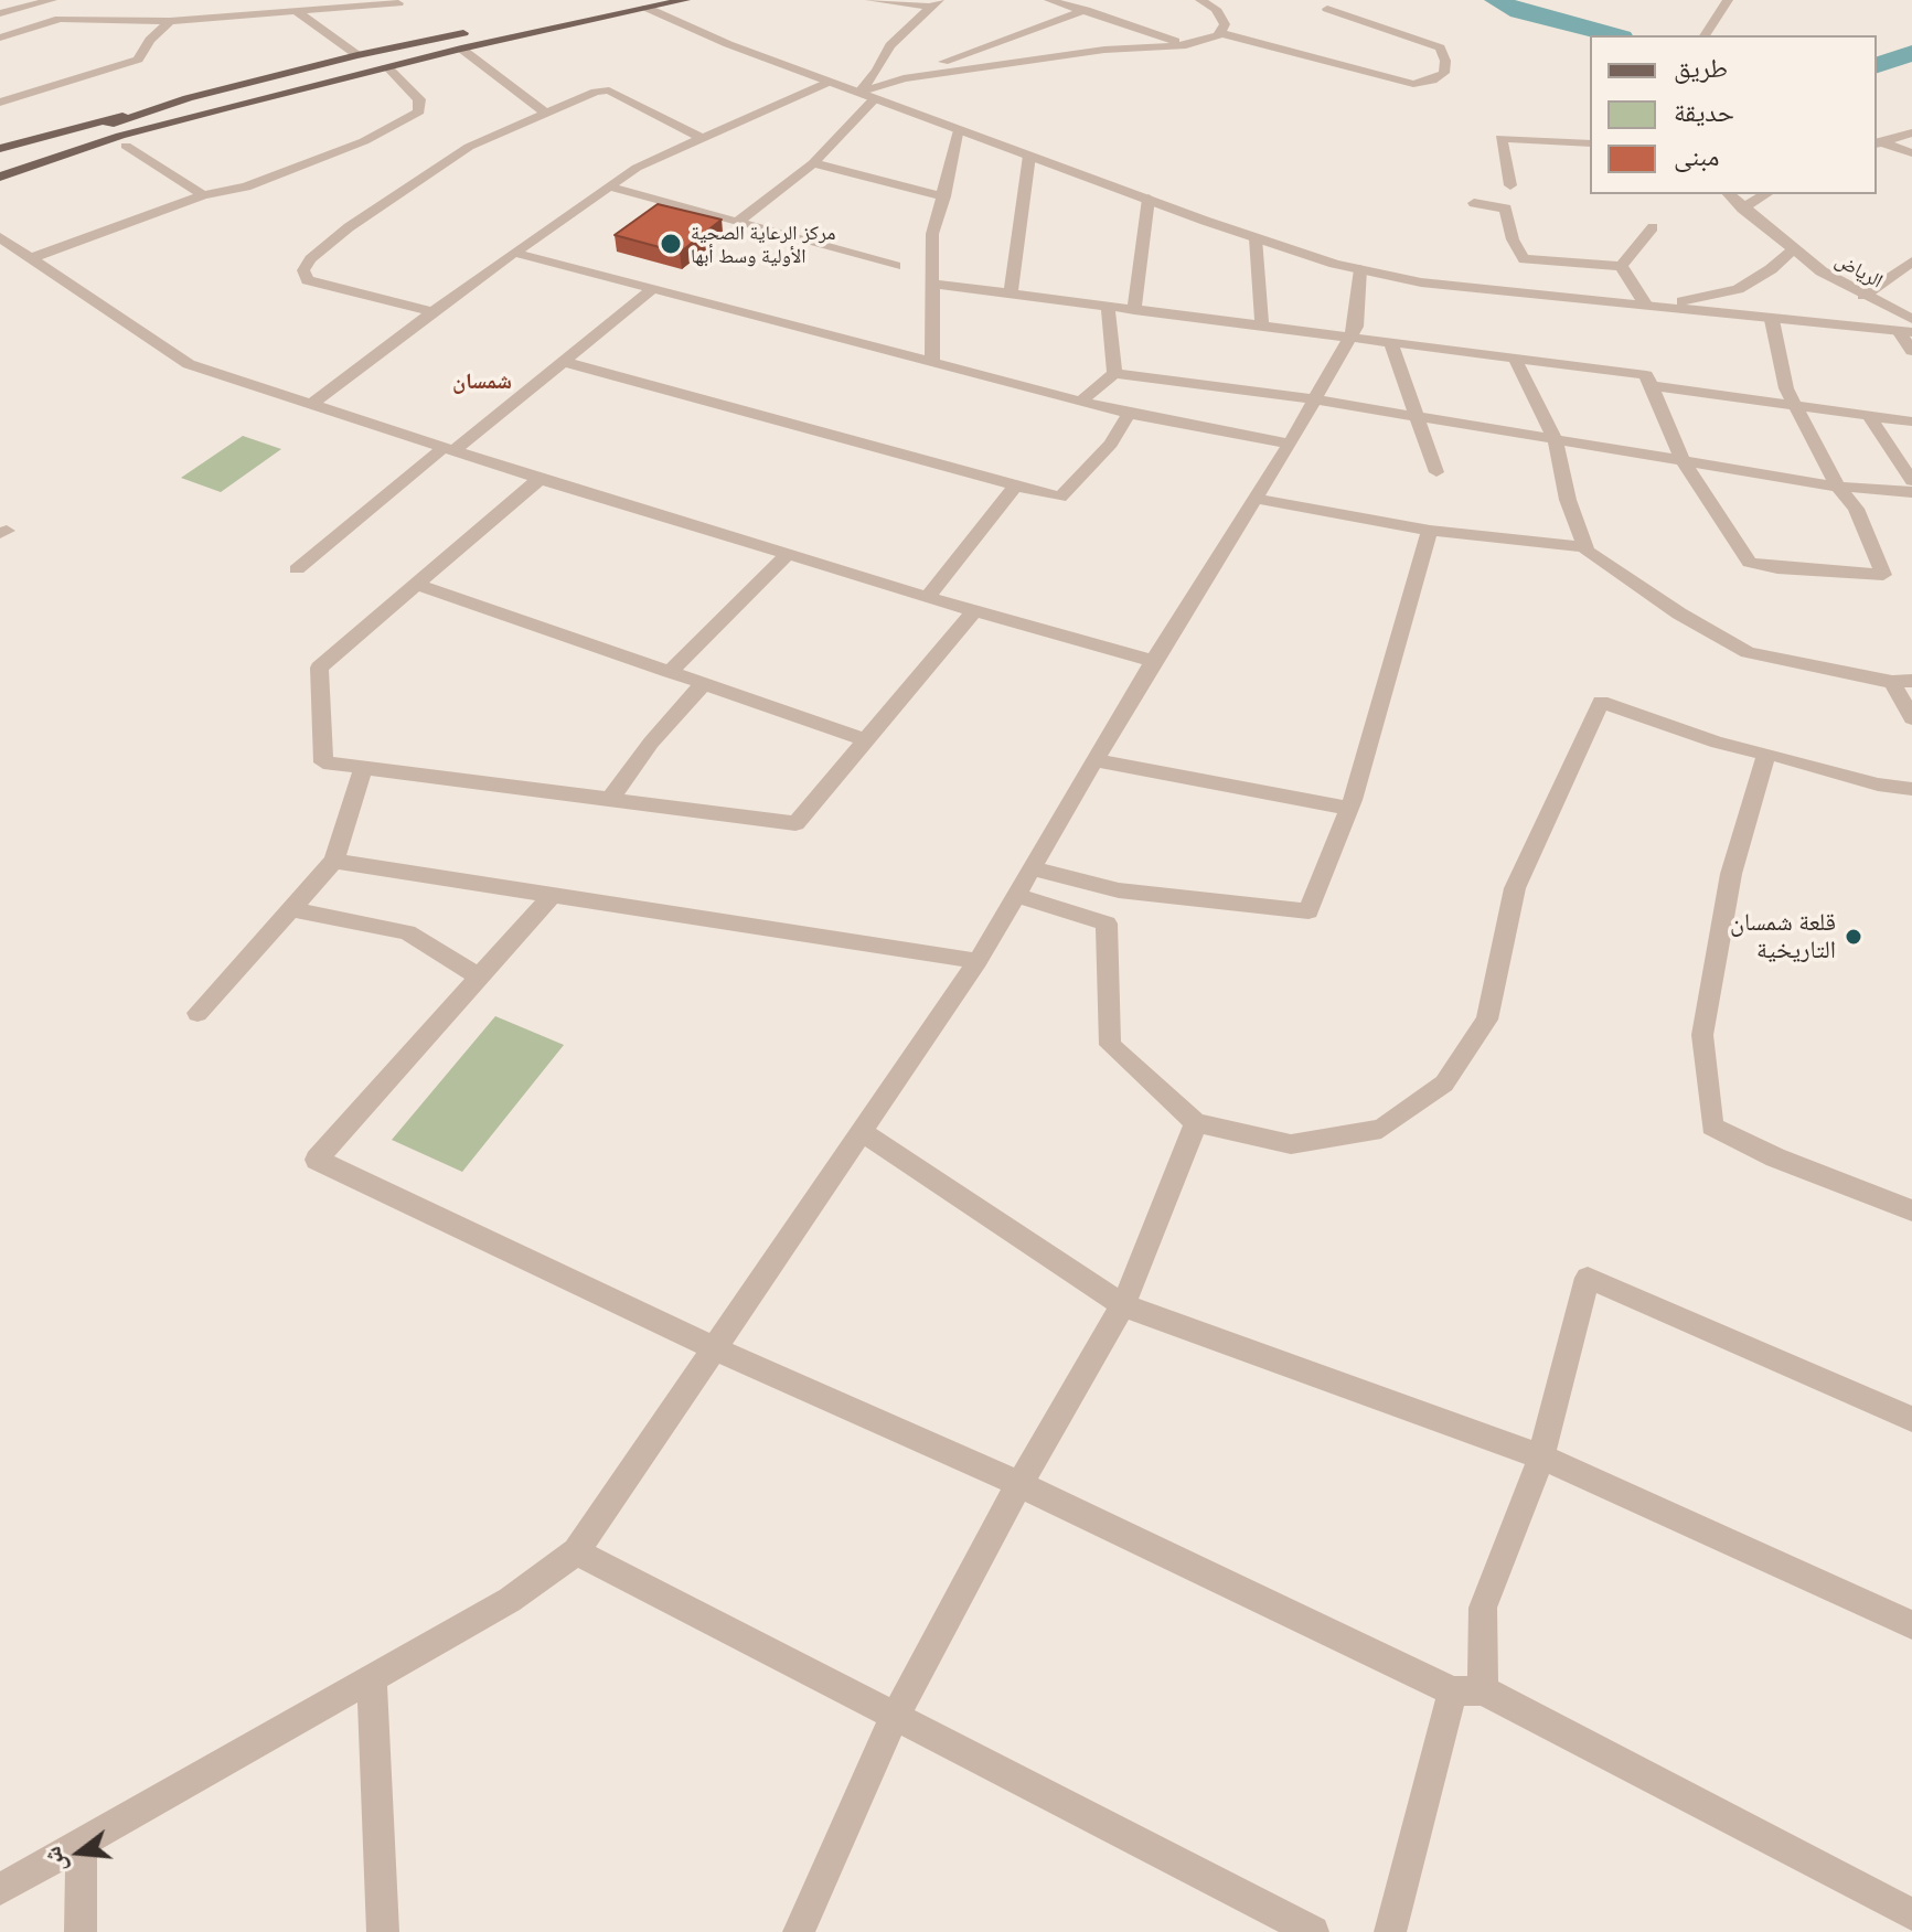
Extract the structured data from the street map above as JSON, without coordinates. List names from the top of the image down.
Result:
{
  "streets": {
    "street": ["الرياض"]
  },
  "districts": ["شمسان"],
  "places": ["مركز الرعاية الصحية الأولية وسط أبها", "قلعة شمسان التاريخية"],
  "legend": ["طريق", "حديقة", "مبنى"],
  "north": "left"
}
